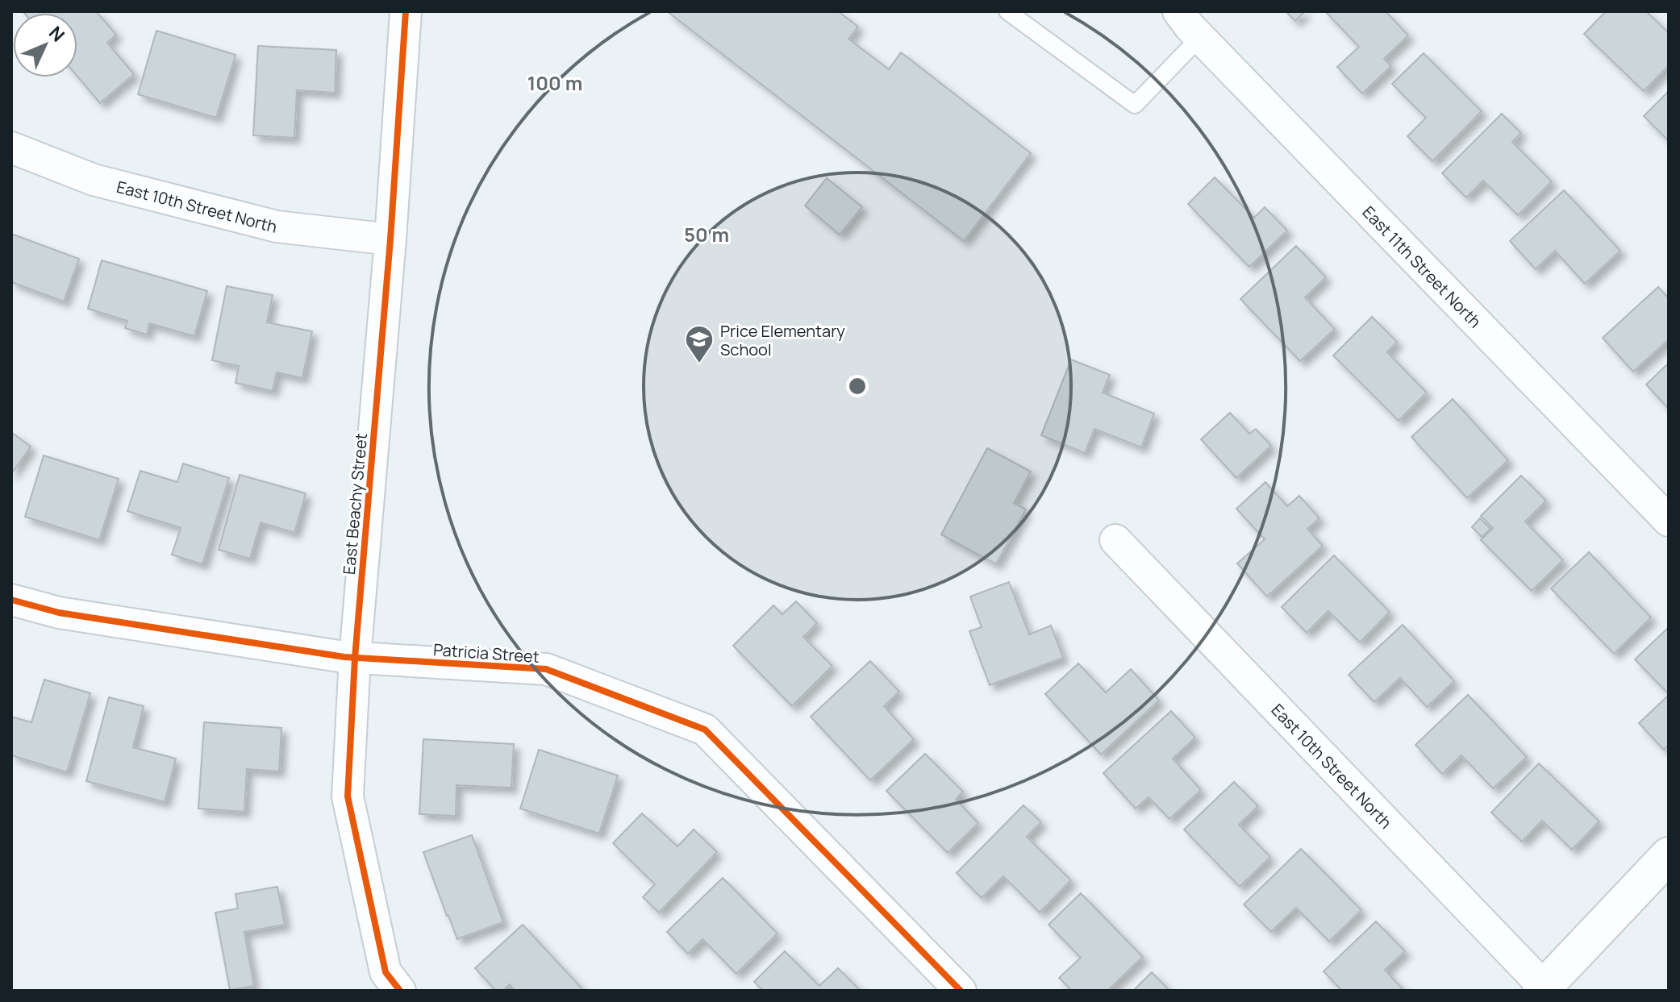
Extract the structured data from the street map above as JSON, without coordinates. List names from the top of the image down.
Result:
{
  "streets": {
    "street": [
      "East 10th Street North",
      "East 11th Street North",
      "East Beachy Street",
      "Patricia Street"
    ]
  },
  "crossings": [
    ["East 10th Street North", "East Beachy Street"],
    ["East Beachy Street", "Patricia Street"]
  ],
  "places": {
    "school or university": ["Price Elementary School"]
  },
  "north": "top right",
  "rings": ["100 m", "50 m"]
}
